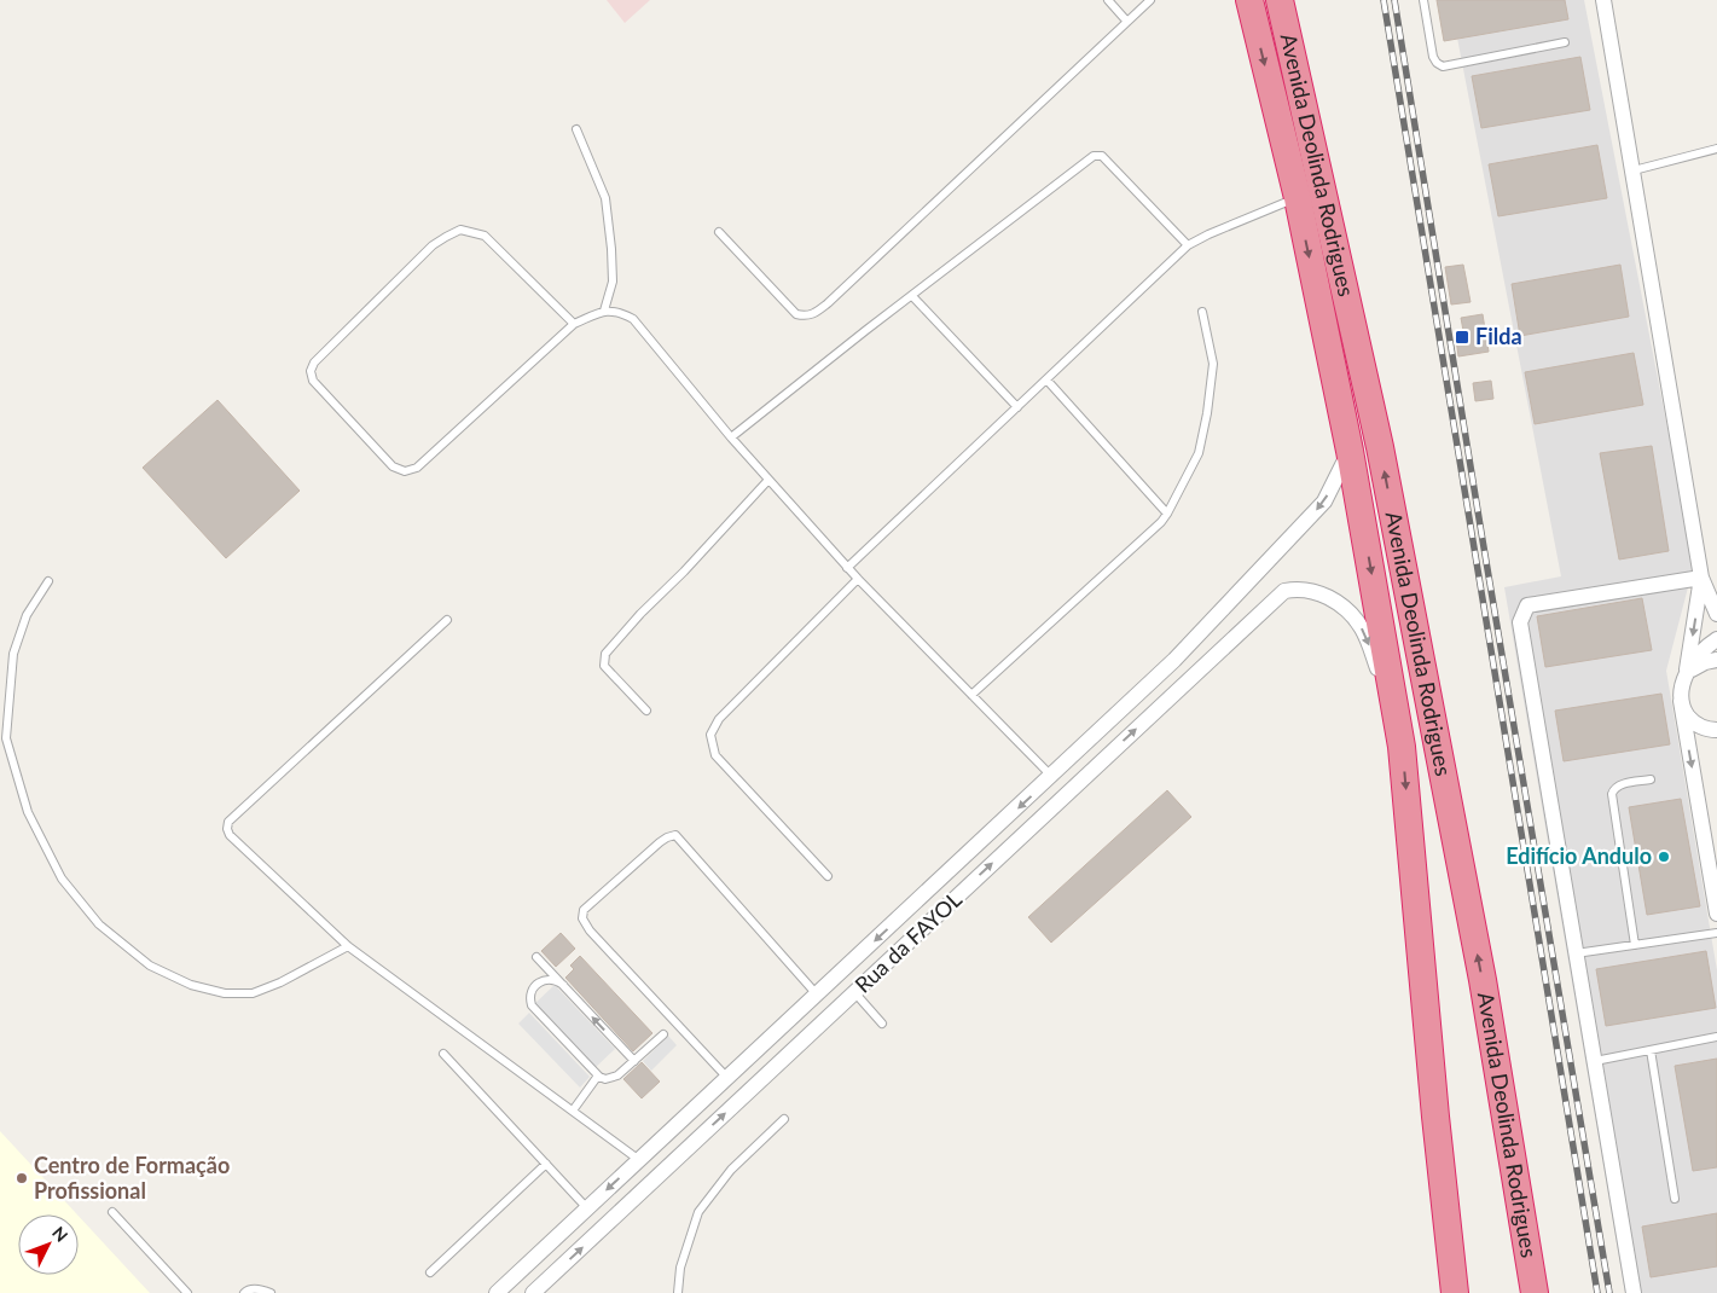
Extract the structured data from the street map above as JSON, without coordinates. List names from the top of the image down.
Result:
{
  "streets": {
    "highway": ["Avenida Deolinda Rodrigues"],
    "street": ["Rua da FAYOL"]
  },
  "crossings": [
    ["Avenida Deolinda Rodrigues", "Rua da FAYOL"]
  ],
  "places": {
    "transit": ["Filda"],
    "other": ["Edifício Andulo", "Centro de Formação Profissional"]
  },
  "north": "top right"
}
